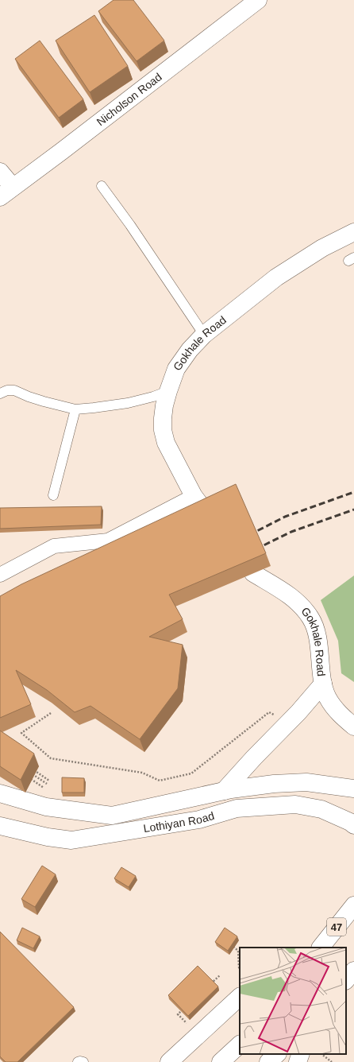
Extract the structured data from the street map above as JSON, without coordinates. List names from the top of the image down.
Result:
{
  "streets": {
    "main road": [
      "Nicholson Road",
      "Gokhale Road",
      "Lothiyan Road",
      "47"
    ]
  }
}
